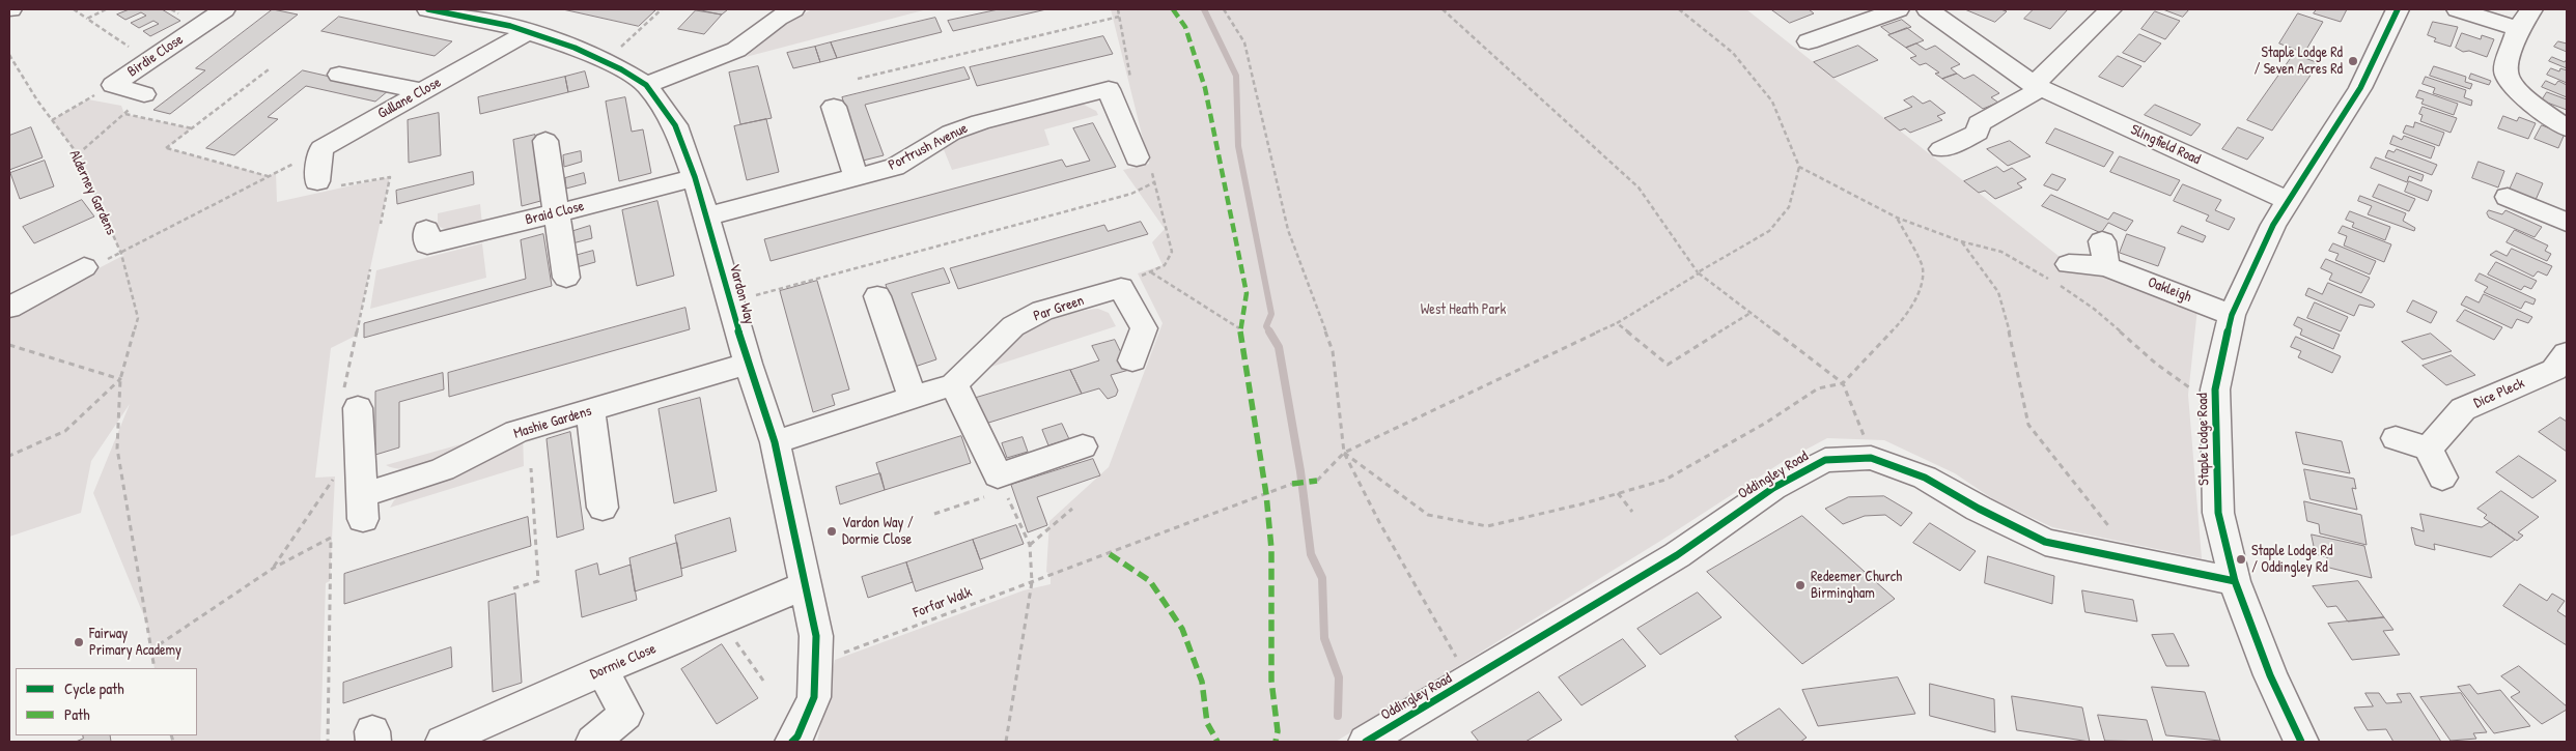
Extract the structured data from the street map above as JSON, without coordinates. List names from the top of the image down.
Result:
{
  "streets": {
    "street": [
      "Birdie Close",
      "Gullane Close",
      "Slingfield Road",
      "Portrush Avenue",
      "Braid Close",
      "Oakleigh",
      "Vardon Way",
      "Par Green",
      "Dice Pleck",
      "Mashie Gardens",
      "Staple Lodge Road",
      "Oddingley Road",
      "Dormie Close"
    ],
    "path": ["Alderney Gardens", "Forfar Walk"]
  },
  "crossings": [
    ["Gullane Close", "Vardon Way"],
    ["Slingfield Road", "Staple Lodge Road"],
    ["Portrush Avenue", "Vardon Way"],
    ["Braid Close", "Vardon Way"],
    ["Oakleigh", "Staple Lodge Road"],
    ["Vardon Way", "Par Green"],
    ["Vardon Way", "Mashie Gardens"],
    ["Vardon Way", "Forfar Walk"],
    ["Vardon Way", "Dormie Close"],
    ["Staple Lodge Road", "Oddingley Road"]
  ],
  "parks": ["West Heath Park"],
  "places": [
    "Staple Lodge Rd / Seven Acres Rd",
    "Vardon Way / Dormie Close",
    "Staple Lodge Rd / Oddingley Rd",
    "Redeemer Church Birmingham",
    "Fairway Primary Academy"
  ],
  "legend": ["Cycle path", "Path"]
}
